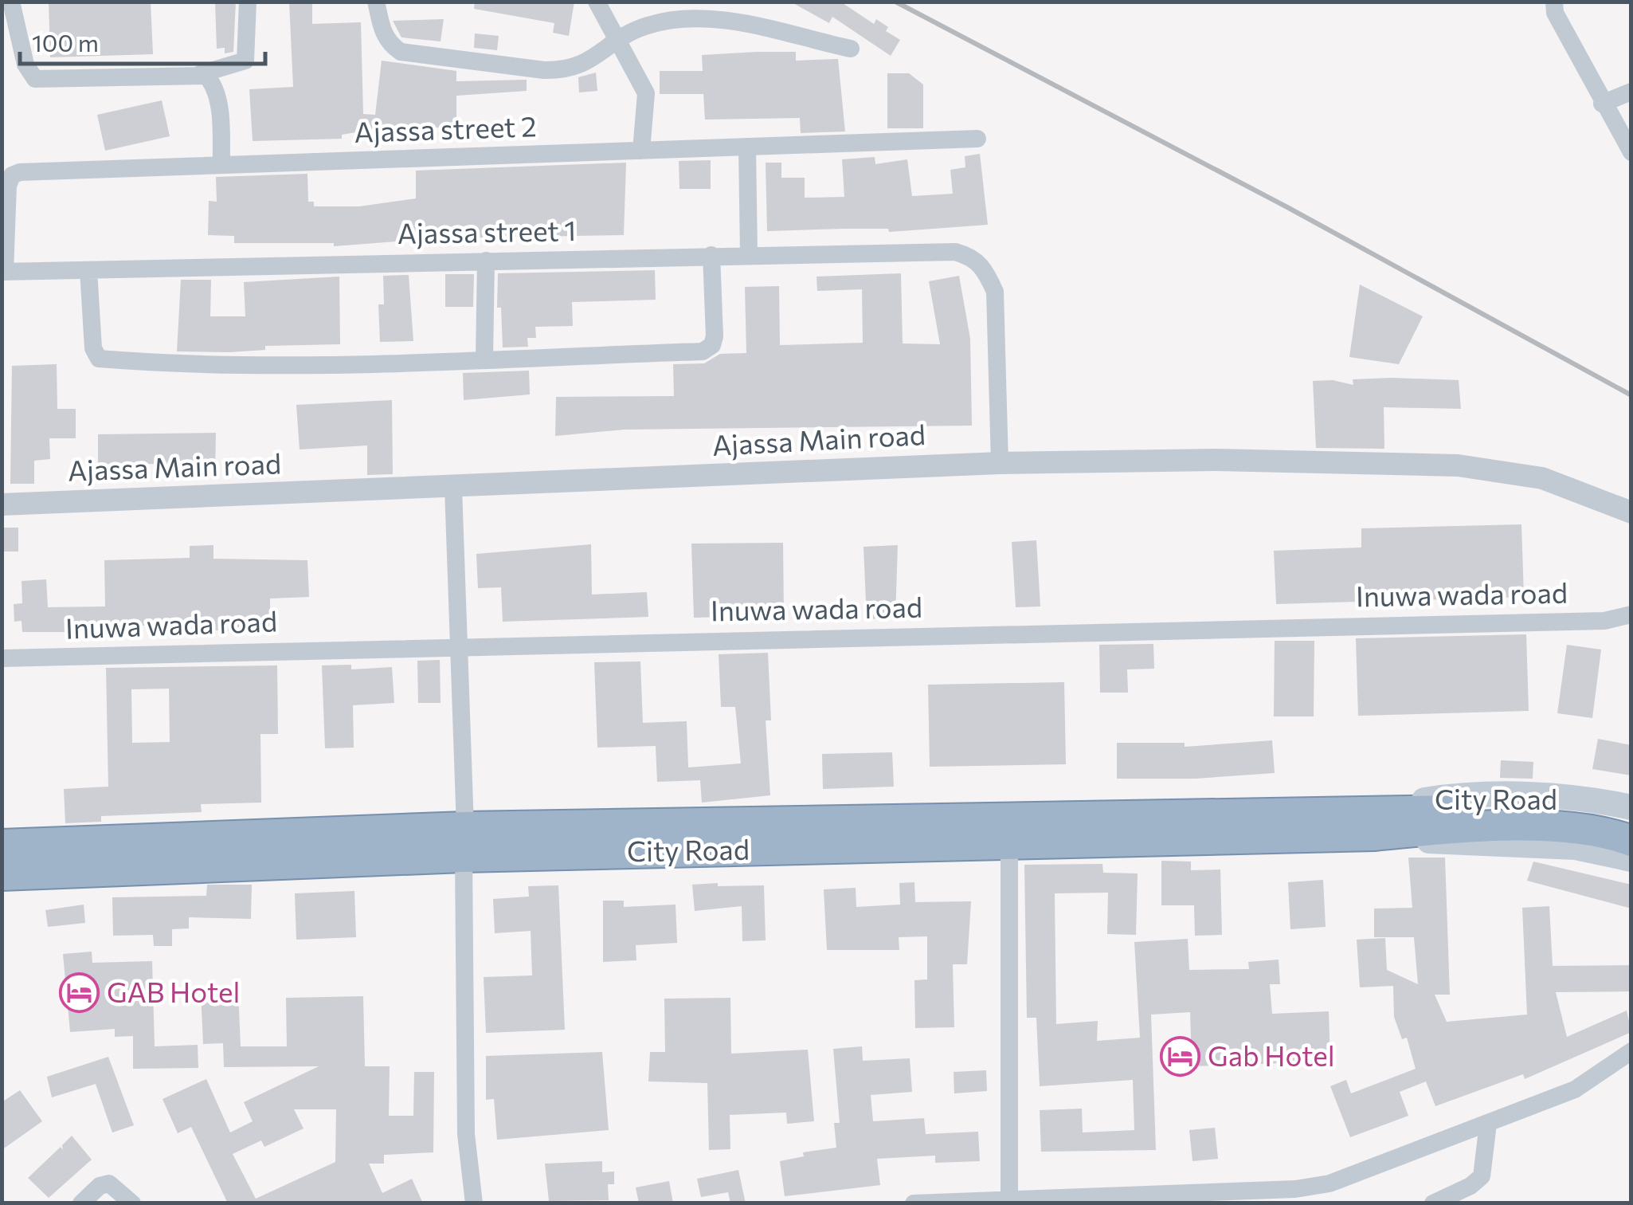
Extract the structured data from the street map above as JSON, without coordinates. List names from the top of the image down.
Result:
{
  "streets": {
    "highway": ["City Road"],
    "street": [
      "Ajassa street 2",
      "Ajassa street 1",
      "Ajassa Main road",
      "Inuwa wada road"
    ]
  },
  "crossings": [
    ["Ajassa street 2", "Ajassa street 1"],
    ["Ajassa street 1", "Ajassa Main road"]
  ],
  "places": {
    "hotel": ["GAB Hotel", "Gab Hotel"]
  },
  "scale_bar": "100 m"
}
